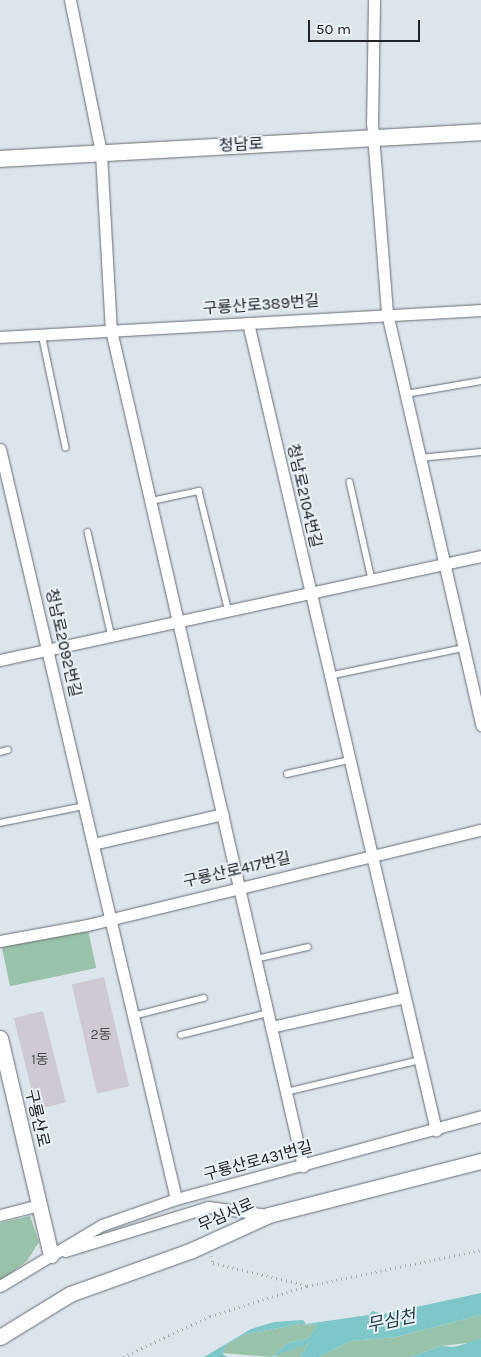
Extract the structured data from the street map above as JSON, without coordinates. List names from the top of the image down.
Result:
{
  "streets": {
    "main road": ["청남로"],
    "street": [
      "구룡산로389번길",
      "청남로2104번길",
      "청남로2092번길",
      "구룡산로417번길",
      "구룡산로",
      "구룡산로431번길",
      "무심서로"
    ]
  },
  "crossings": [
    ["구룡산로389번길", "청남로2104번길"],
    ["청남로2104번길", "구룡산로417번길"],
    ["청남로2104번길", "구룡산로431번길"],
    ["청남로2092번길", "구룡산로417번길"],
    ["청남로2092번길", "구룡산로431번길"],
    ["구룡산로", "구룡산로431번길"]
  ],
  "water": ["무심천"],
  "house_numbers": ["2동", "1동"],
  "scale_bar": "50 m"
}
